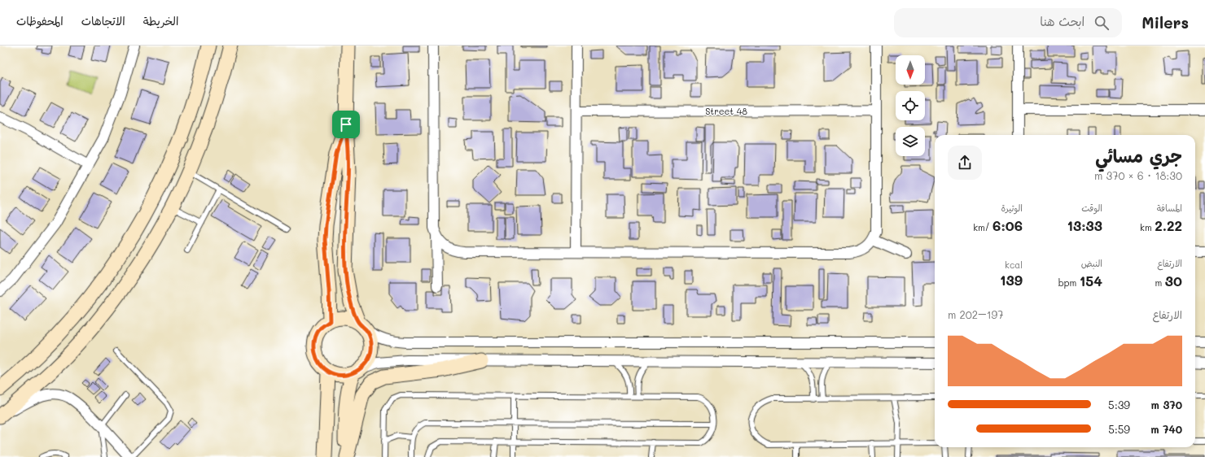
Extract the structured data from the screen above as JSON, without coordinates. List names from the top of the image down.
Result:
{
  "streets": {
    "street": ["Street 48"]
  },
  "north": "bottom",
  "page": {
    "header": "Milers",
    "search": "ابحث هنا",
    "nav": ["الخريطة", "الاتجاهات", "المحفوظات"],
    "heading": ["جري مسائي", "18:30 · 6 × 370 m"],
    "stats": [
      ["المسافة", "2.22 km"],
      ["الوقت", "13:33"],
      ["الوتيرة", "6:06 /km"],
      ["الارتفاع", "30 m"],
      ["النبض", "154 bpm"],
      ["kcal", "139"]
    ],
    "chart": ["الارتفاع", "197–202 m"],
    "list": [
      {
        "name": "370 m",
        "note": "5:39"
      },
      {
        "name": "740 m",
        "note": "5:59"
      }
    ]
  }
}
